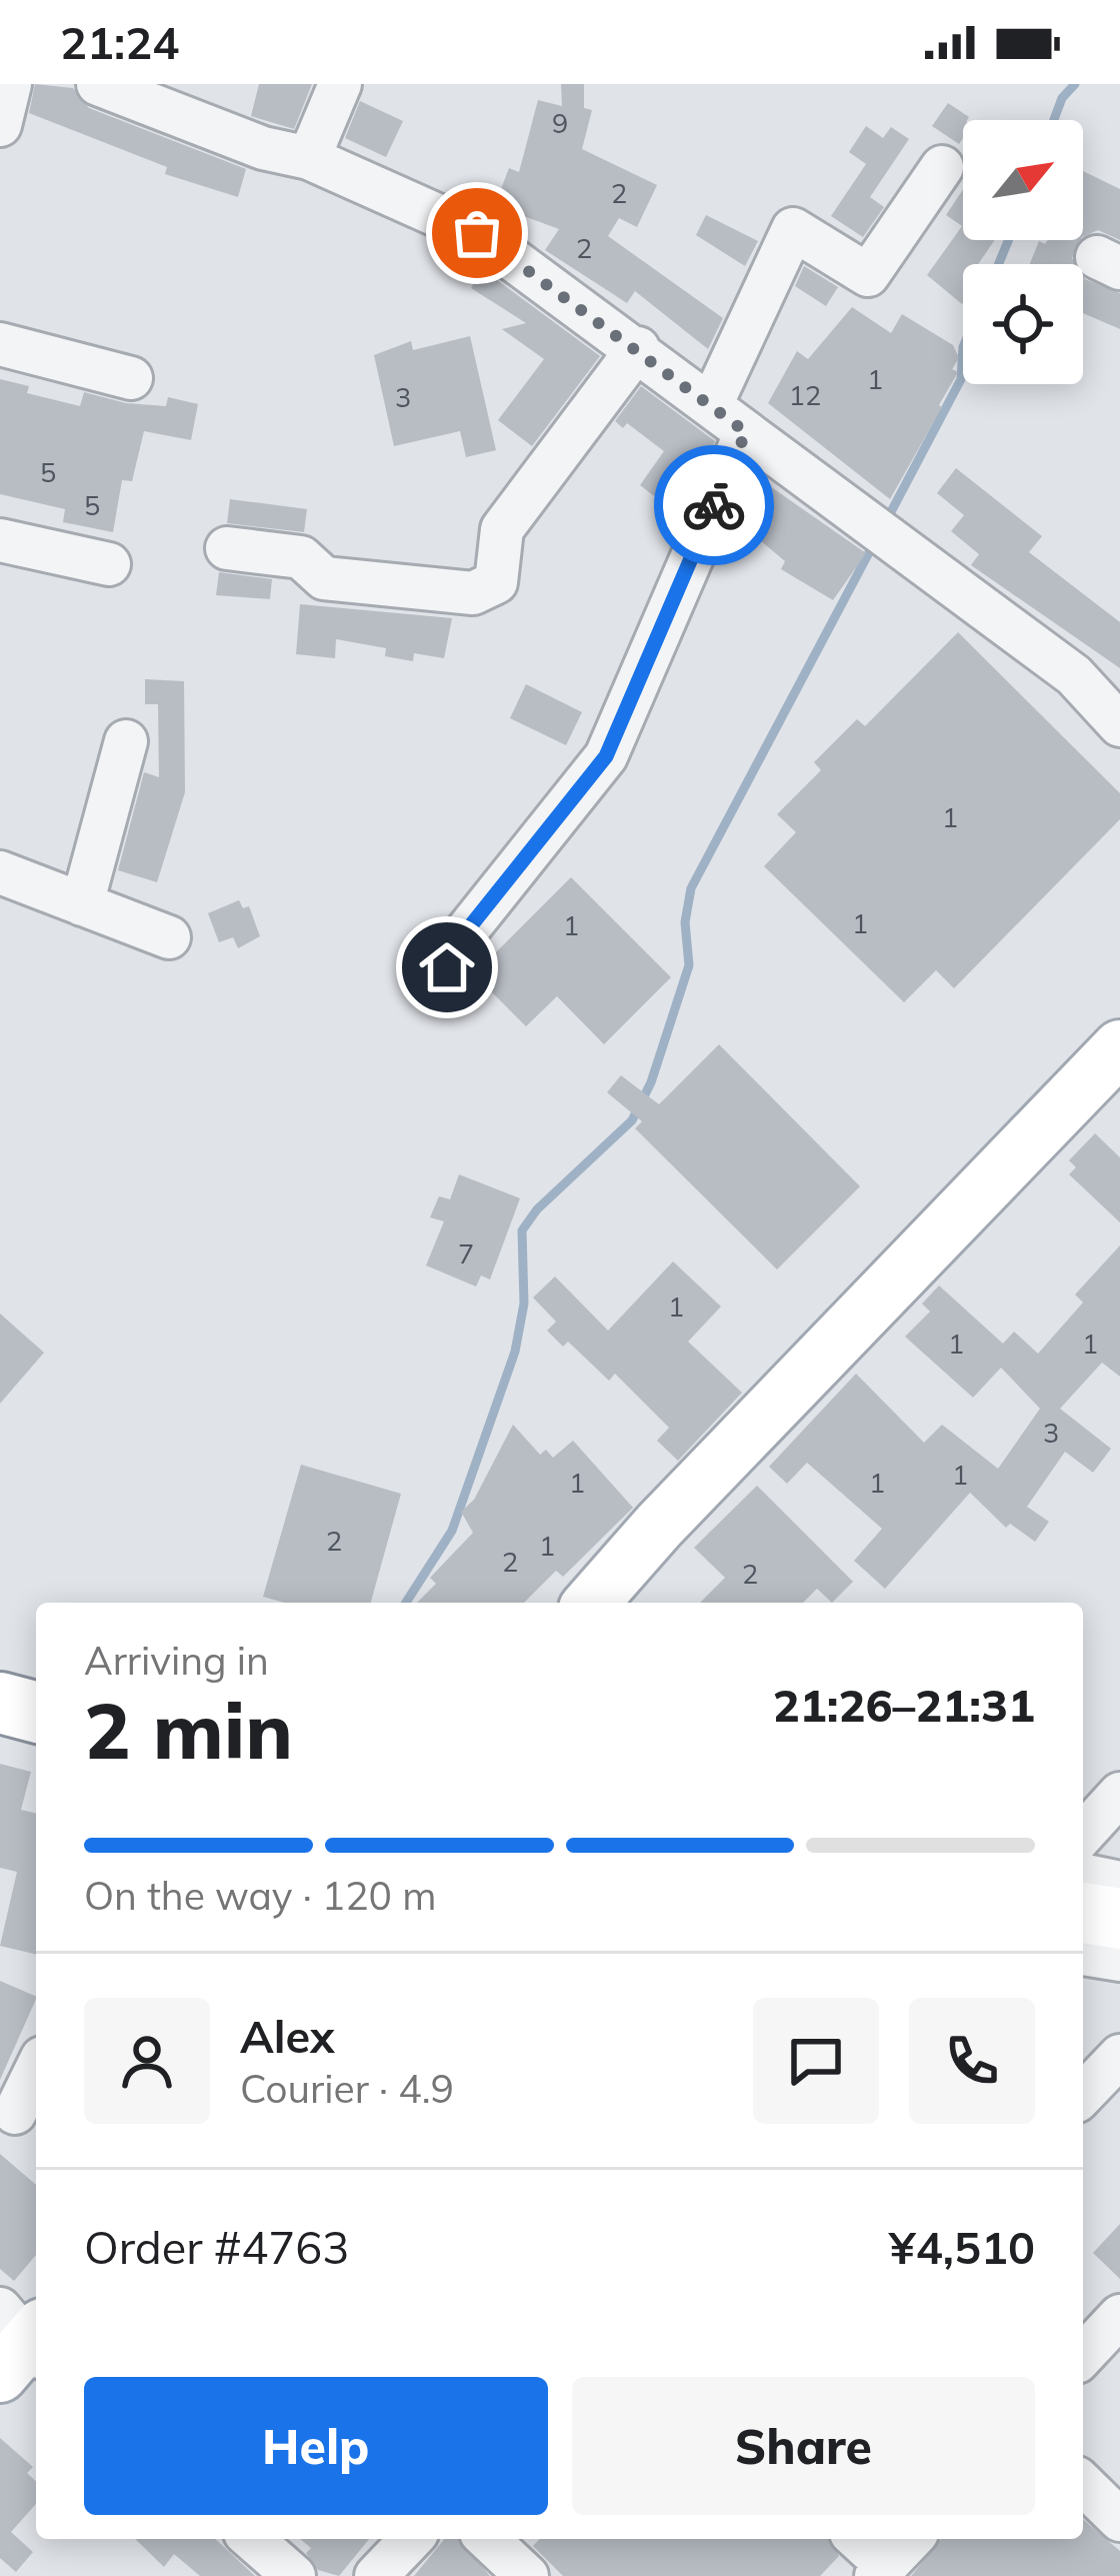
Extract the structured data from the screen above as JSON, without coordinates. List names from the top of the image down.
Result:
{
  "house_numbers": [
    "9",
    "2",
    "2",
    "1",
    "12",
    "3",
    "5",
    "5",
    "1",
    "1",
    "1",
    "7",
    "1",
    "1",
    "1",
    "3",
    "1",
    "1",
    "1",
    "2",
    "1",
    "2",
    "2"
  ],
  "north": "top right",
  "page": {
    "status": "21:24",
    "heading": ["2 min", "Arriving in", "21:26–21:31"],
    "panel": [
      "Alex",
      "Courier · 4.9",
      "Order #4763",
      "¥4,510"
    ],
    "bar": "On the way · 120 m",
    "buttons": ["Help", "Share"]
  }
}
